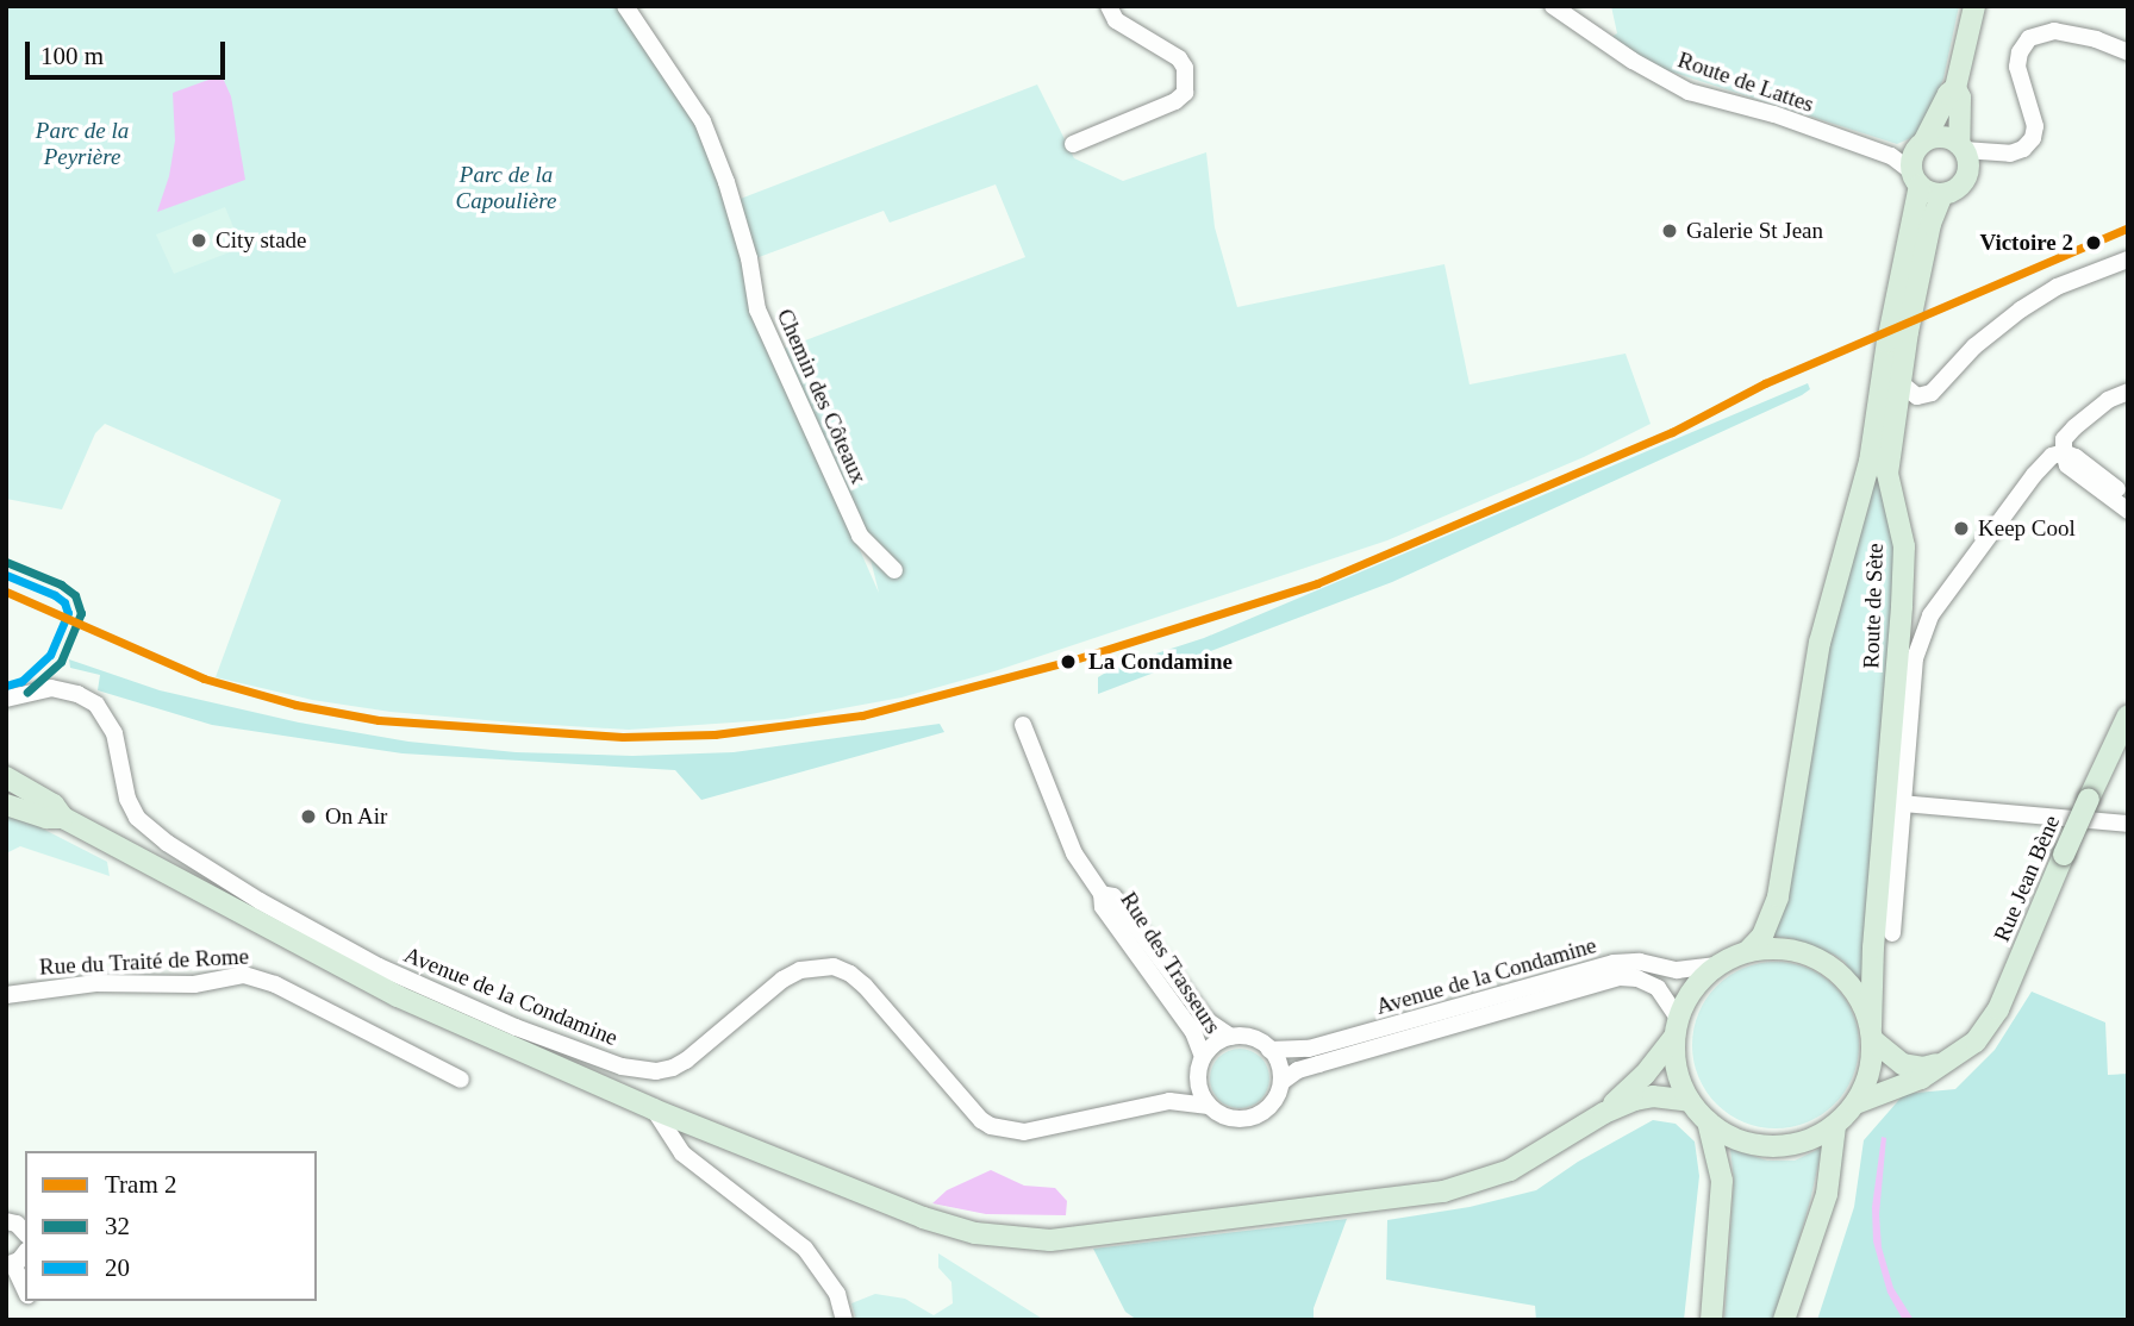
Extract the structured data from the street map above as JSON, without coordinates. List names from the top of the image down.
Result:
{
  "streets": {
    "main road": ["Route de Sète", "Rue Jean Bène"],
    "street": [
      "Route de Lattes",
      "Chemin des Côteaux",
      "Rue du Traité de Rome",
      "Rue des Trasseurs",
      "Avenue de la Condamine"
    ]
  },
  "crossings": [
    ["Route de Lattes", "Route de Sète"],
    ["Route de Sète", "Rue Jean Bène"],
    ["Route de Sète", "Avenue de la Condamine"],
    ["Rue Jean Bène", "Avenue de la Condamine"],
    ["Rue des Trasseurs", "Avenue de la Condamine"]
  ],
  "parks": ["Parc de la Peyrière", "Parc de la Capoulière"],
  "places": [
    "Galerie St Jean",
    "City stade",
    "Victoire 2",
    "Keep Cool",
    "La Condamine",
    "On Air"
  ],
  "lines": ["tram line 2", "transit line 32", "transit line 20"],
  "legend": ["Tram 2", "32", "20"],
  "scale_bar": "100 m"
}
